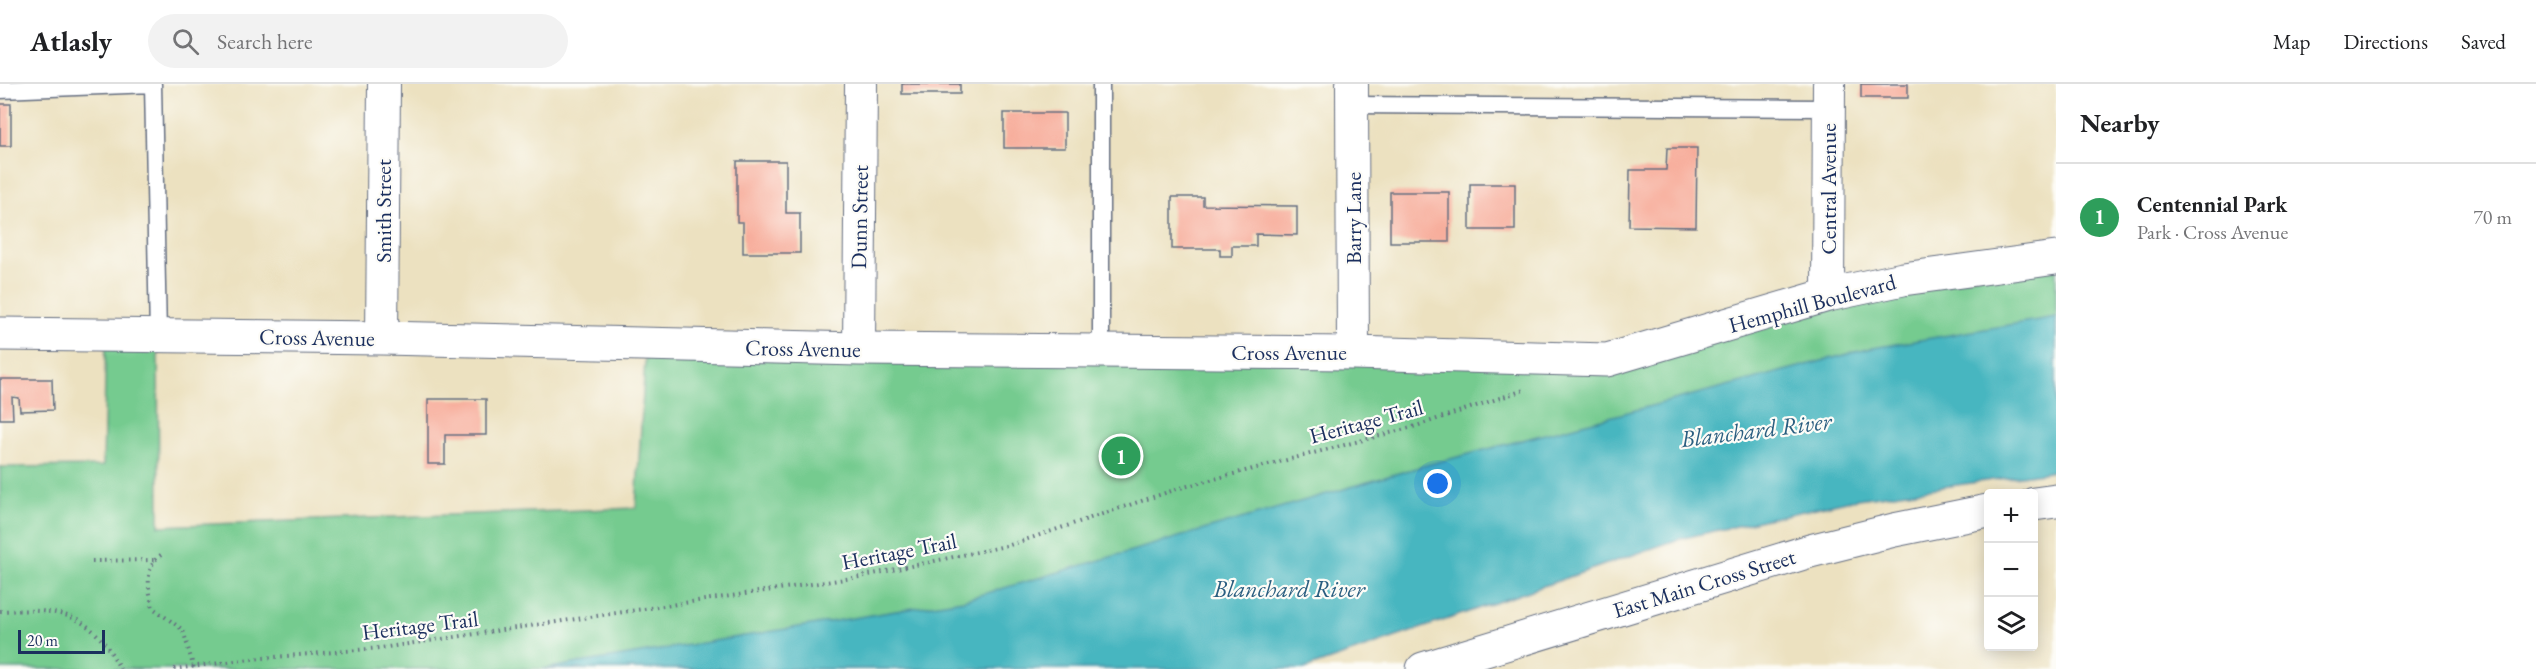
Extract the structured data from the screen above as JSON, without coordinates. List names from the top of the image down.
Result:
{
  "streets": {
    "street": [
      "Central Avenue",
      "Smith Street",
      "Dunn Street",
      "Barry Lane",
      "Hemphill Boulevard",
      "Cross Avenue",
      "East Main Cross Street"
    ],
    "path": ["Heritage Trail"]
  },
  "crossings": [
    ["Central Avenue", "Hemphill Boulevard"],
    ["Smith Street", "Cross Avenue"],
    ["Dunn Street", "Cross Avenue"],
    ["Barry Lane", "Cross Avenue"],
    ["Hemphill Boulevard", "Cross Avenue"]
  ],
  "water": ["Blanchard River"],
  "scale_bar": "20 m",
  "page": {
    "header": "Atlasly",
    "search": "Search here",
    "nav": ["Map", "Directions", "Saved"],
    "heading": "Nearby",
    "list": [
      {
        "mark": "1",
        "name": "Centennial Park",
        "note": "Park · Cross Avenue",
        "value": "70 m"
      }
    ],
    "pins": "1",
    "map_buttons": ["+", "−"],
    "scale": "20 m"
  }
}
